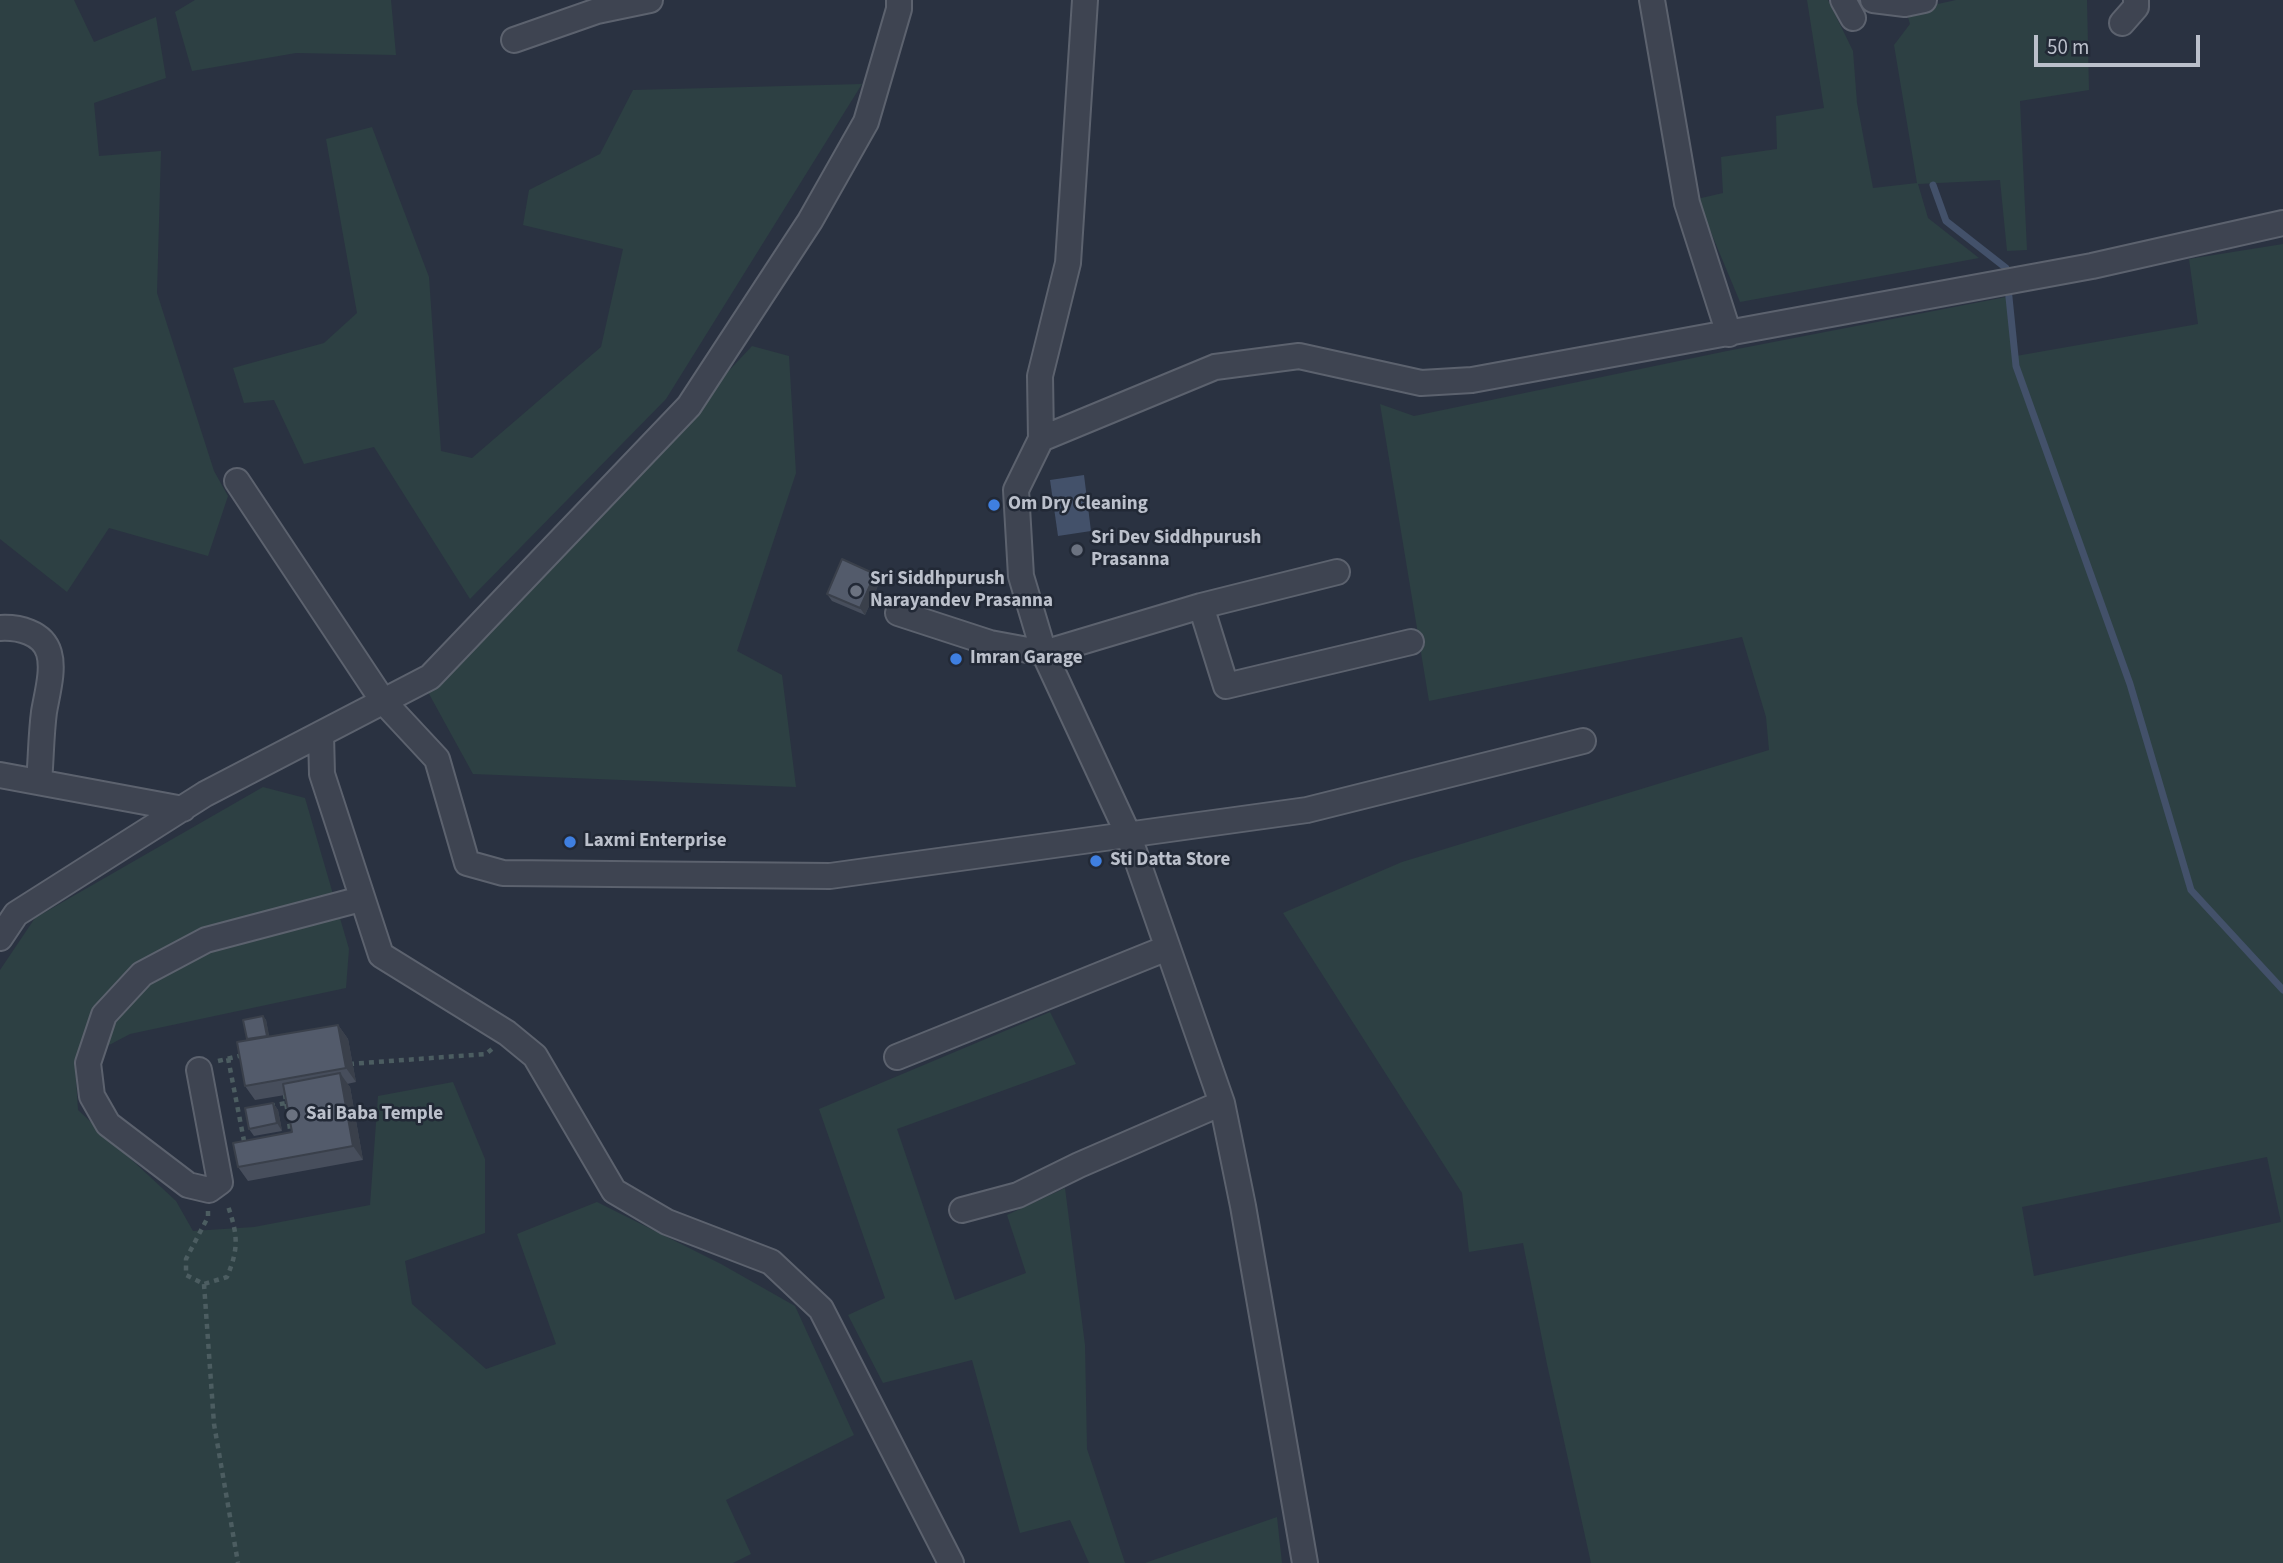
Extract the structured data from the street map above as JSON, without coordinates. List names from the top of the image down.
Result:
{
  "places": [
    "Om Dry Cleaning",
    "Sri Dev Siddhpurush Prasanna",
    "Sri Siddhpurush Narayandev Prasanna",
    "Imran Garage",
    "Laxmi Enterprise",
    "Sti Datta Store",
    "Sai Baba Temple"
  ],
  "scale_bar": "50 m"
}
